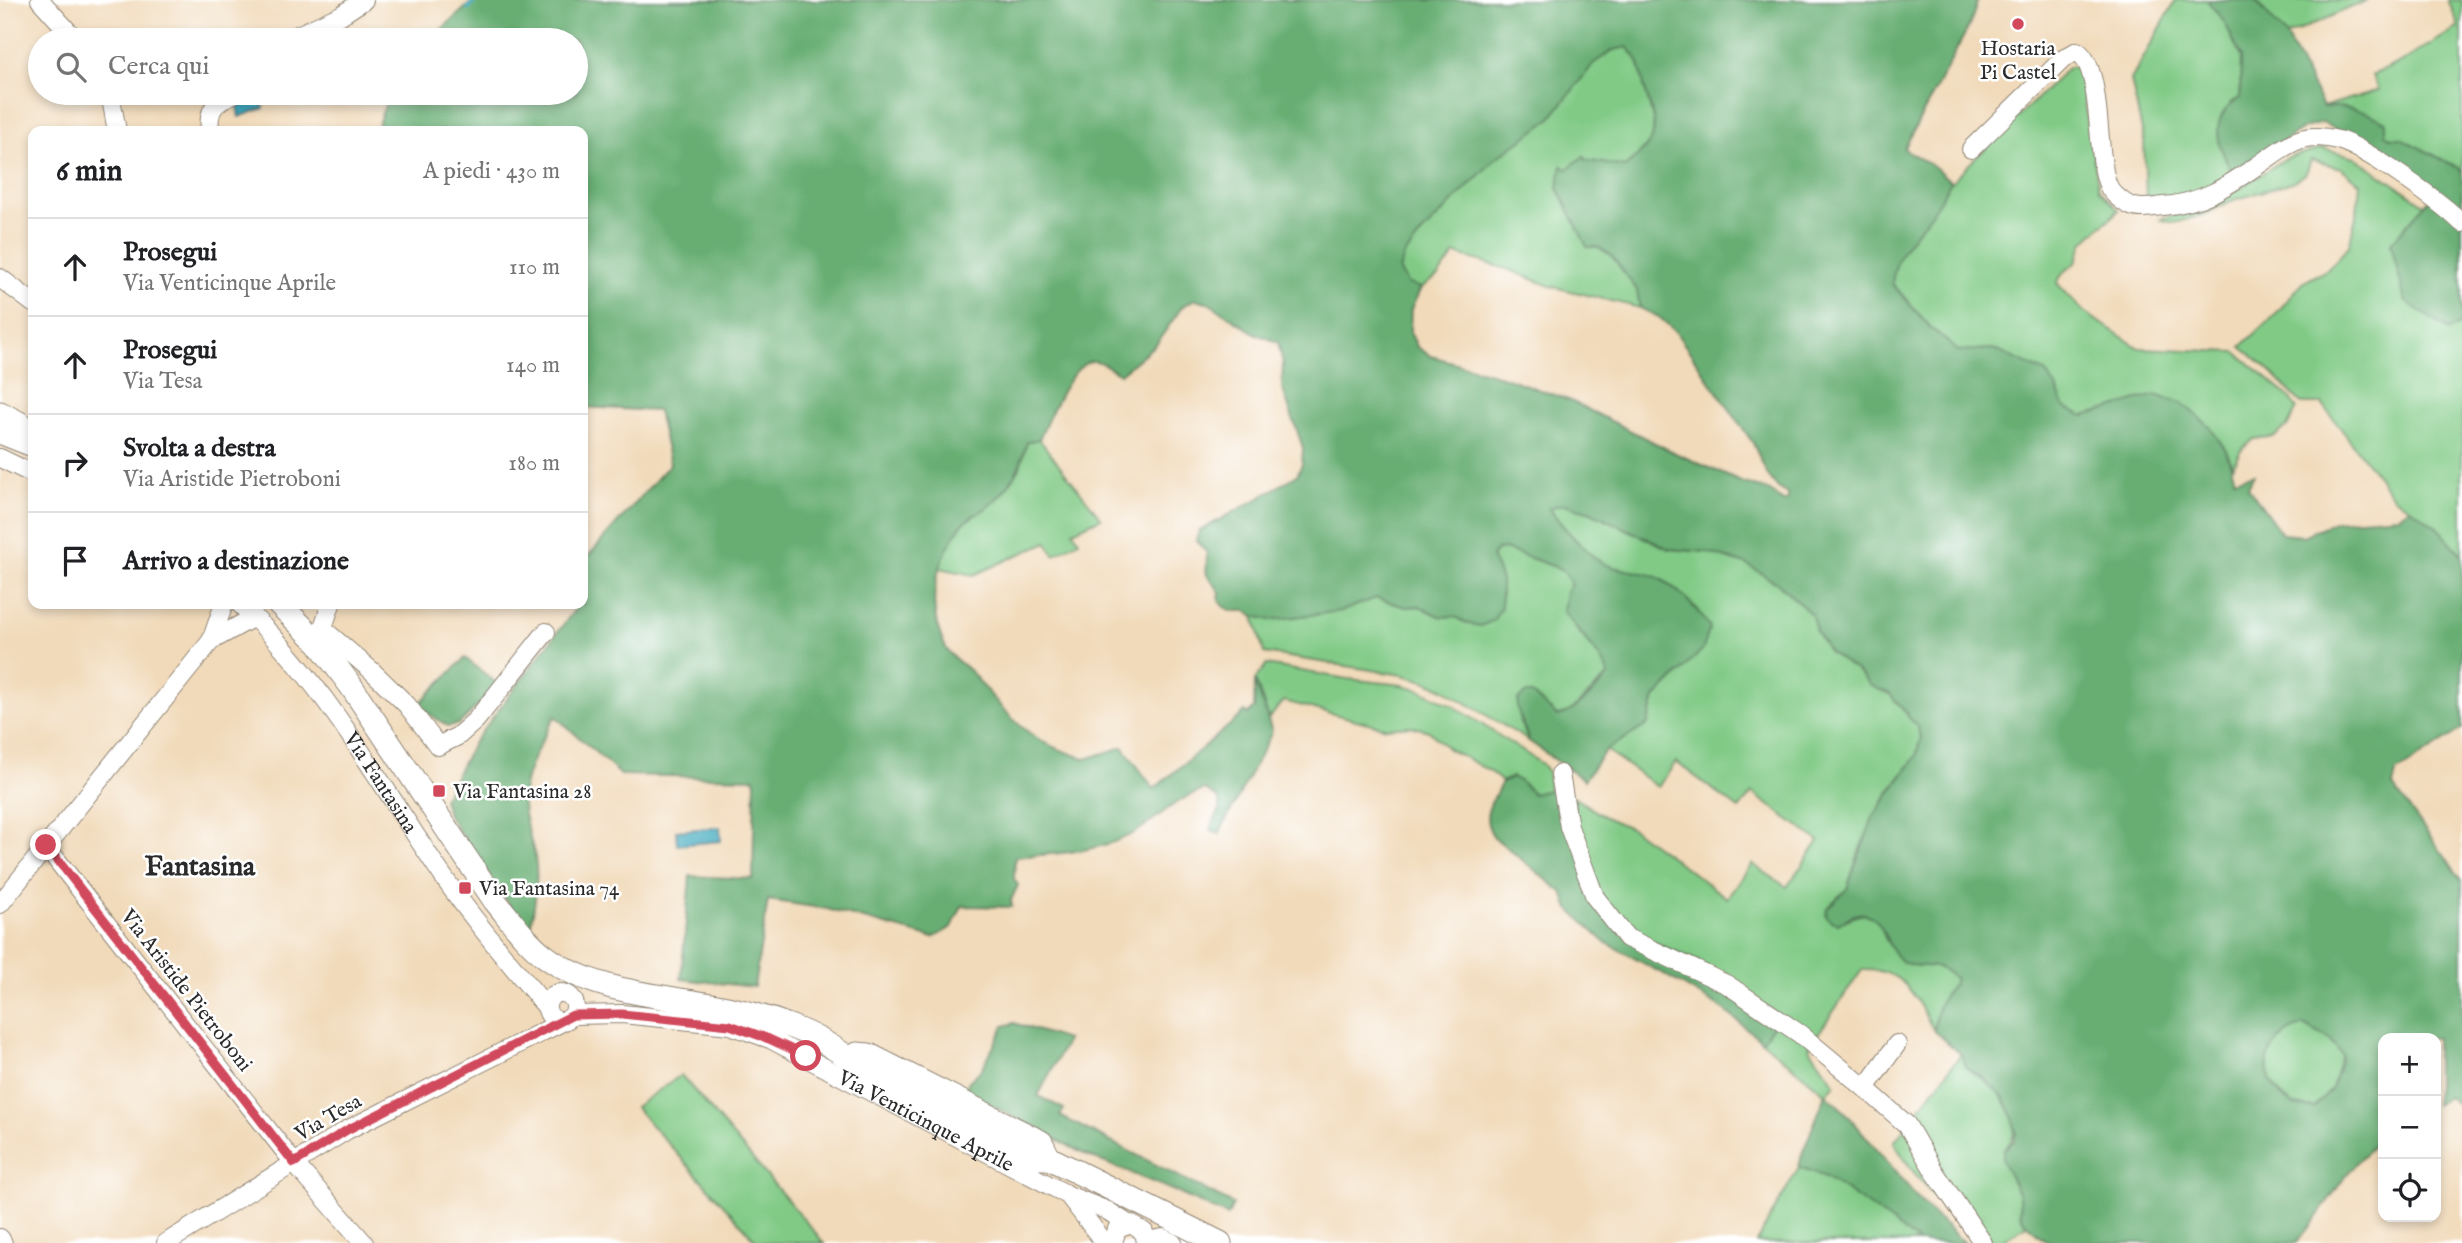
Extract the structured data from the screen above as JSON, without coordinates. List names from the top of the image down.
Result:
{
  "streets": {
    "street": [
      "Via Fantasina",
      "Via Aristide Pietroboni",
      "Via Tesa",
      "Via Venticinque Aprile"
    ]
  },
  "crossings": [
    ["Via Fantasina", "Via Tesa"],
    ["Via Fantasina", "Via Venticinque Aprile"],
    ["Via Aristide Pietroboni", "Via Tesa"],
    ["Via Tesa", "Via Venticinque Aprile"]
  ],
  "districts": ["Fantasina"],
  "places": {
    "other": ["Hostaria Pi Castel"],
    "transit": ["Via Fantasina 28", "Via Fantasina 74"]
  },
  "page": {
    "search": "Cerca qui",
    "heading": ["6 min", "A piedi · 430 m"],
    "list": [
      ["Prosegui", "Via Venticinque Aprile", "110 m"],
      ["Prosegui", "Via Tesa", "140 m"],
      ["Svolta a destra", "Via Aristide Pietroboni", "180 m"],
      "Arrivo a destinazione"
    ],
    "map_buttons": ["+", "−"]
  }
}
